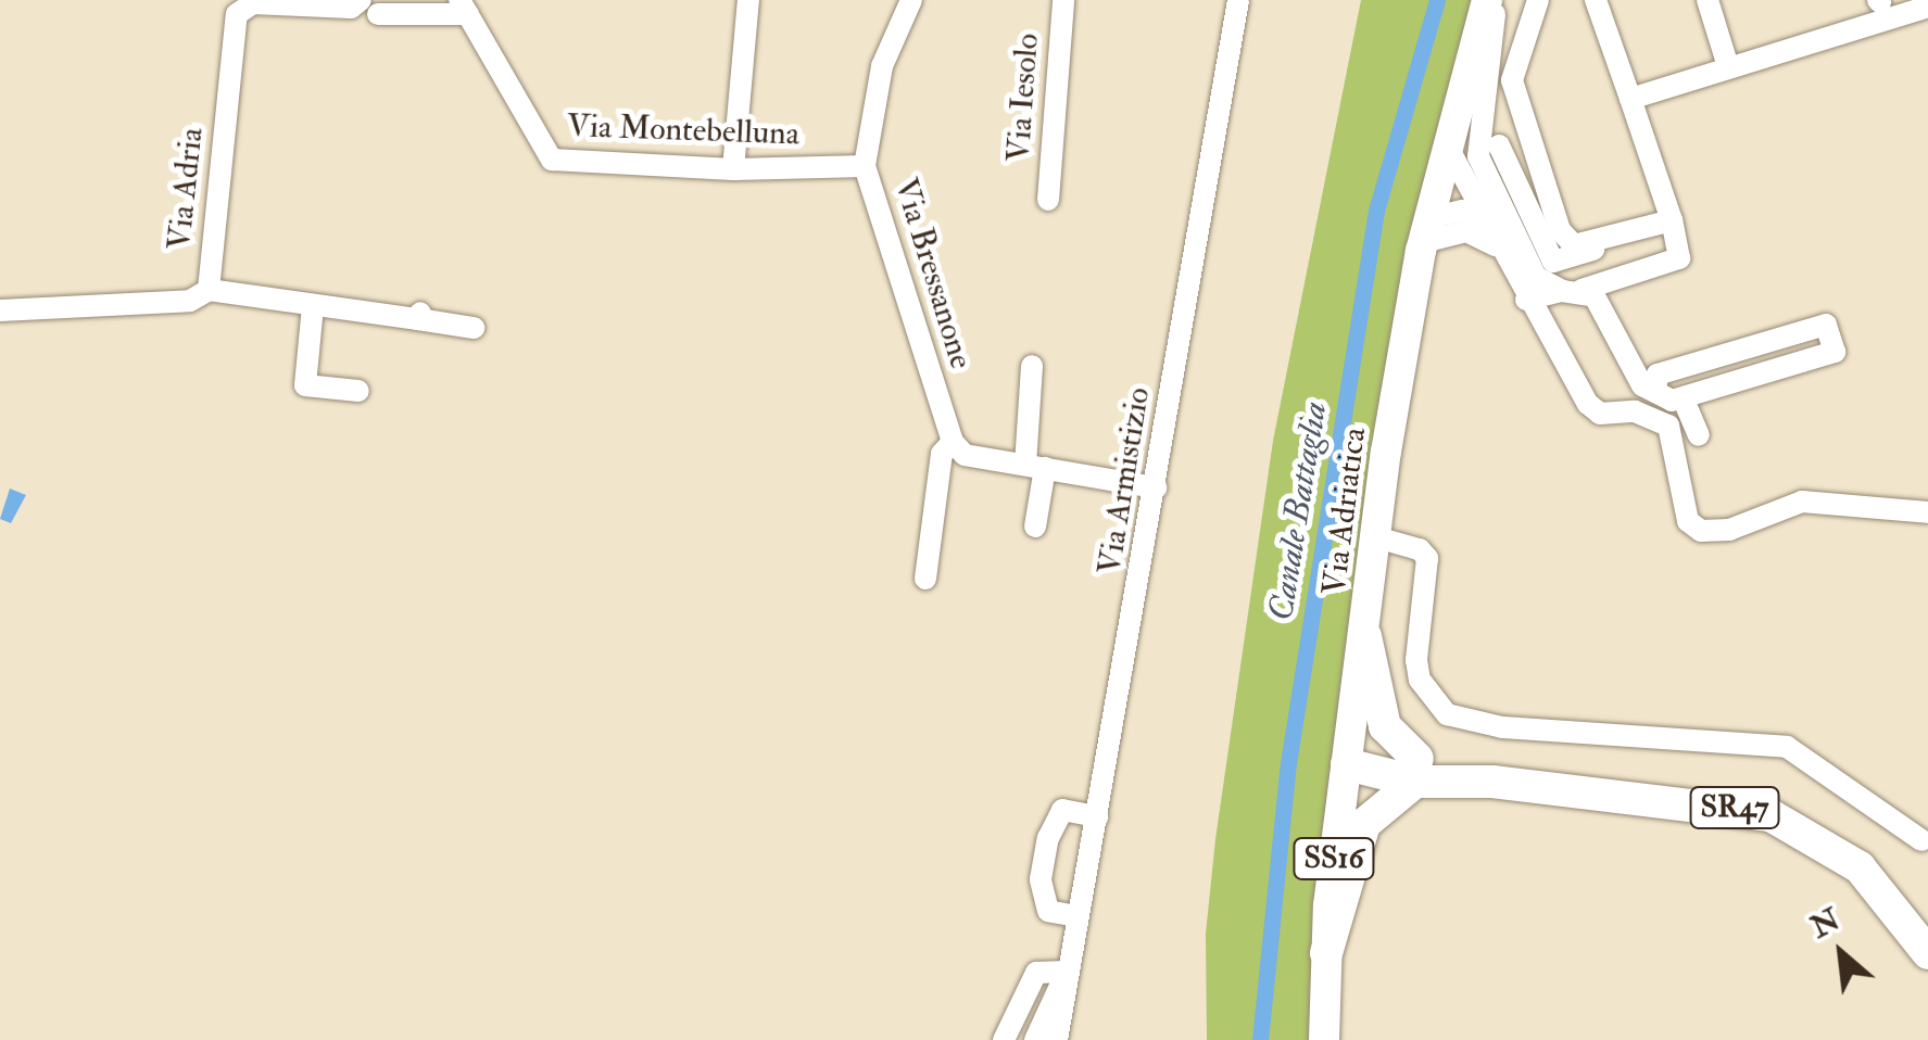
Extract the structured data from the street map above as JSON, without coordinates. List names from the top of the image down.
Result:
{
  "streets": {
    "highway": ["SR47"],
    "main road": ["Via Adriatica", "SS16"],
    "street": [
      "Via Iesolo",
      "Via Montebelluna",
      "Via Adria",
      "Via Bressanone",
      "Via Armistizio"
    ]
  },
  "crossings": [
    ["Via Montebelluna", "Via Bressanone"],
    ["Via Adriatica", "SR47"]
  ],
  "water": ["Canale Battaglia"],
  "north": "top left"
}
